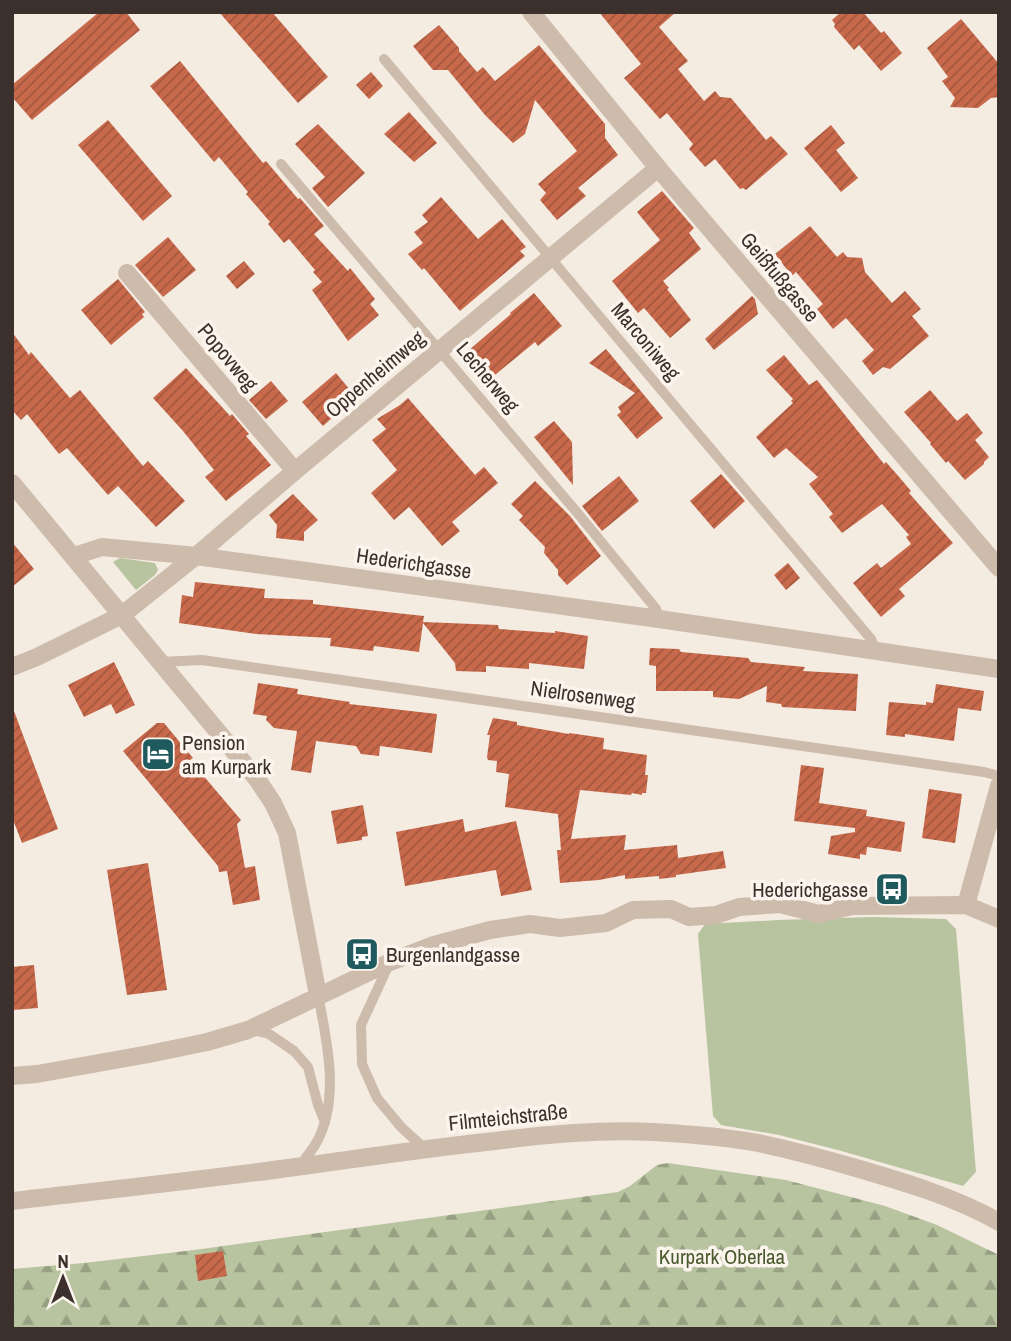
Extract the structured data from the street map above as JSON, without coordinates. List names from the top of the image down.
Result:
{
  "streets": {
    "street": [
      "Geißfußgasse",
      "Popovweg",
      "Oppenheimweg",
      "Hederichgasse",
      "Filmteichstraße"
    ],
    "lane": ["Marconiweg", "Lecherweg", "Nielrosenweg"]
  },
  "crossings": [
    ["Geißfußgasse", "Oppenheimweg"],
    ["Marconiweg", "Oppenheimweg"],
    ["Marconiweg", "Hederichgasse"],
    ["Popovweg", "Oppenheimweg"],
    ["Oppenheimweg", "Lecherweg"],
    ["Oppenheimweg", "Hederichgasse"],
    ["Lecherweg", "Hederichgasse"]
  ],
  "parks": ["Kurpark Oberlaa"],
  "places": {
    "hotel": ["Pension am Kurpark"],
    "bus stop": ["Hederichgasse", "Burgenlandgasse"]
  },
  "north": "top"
}
